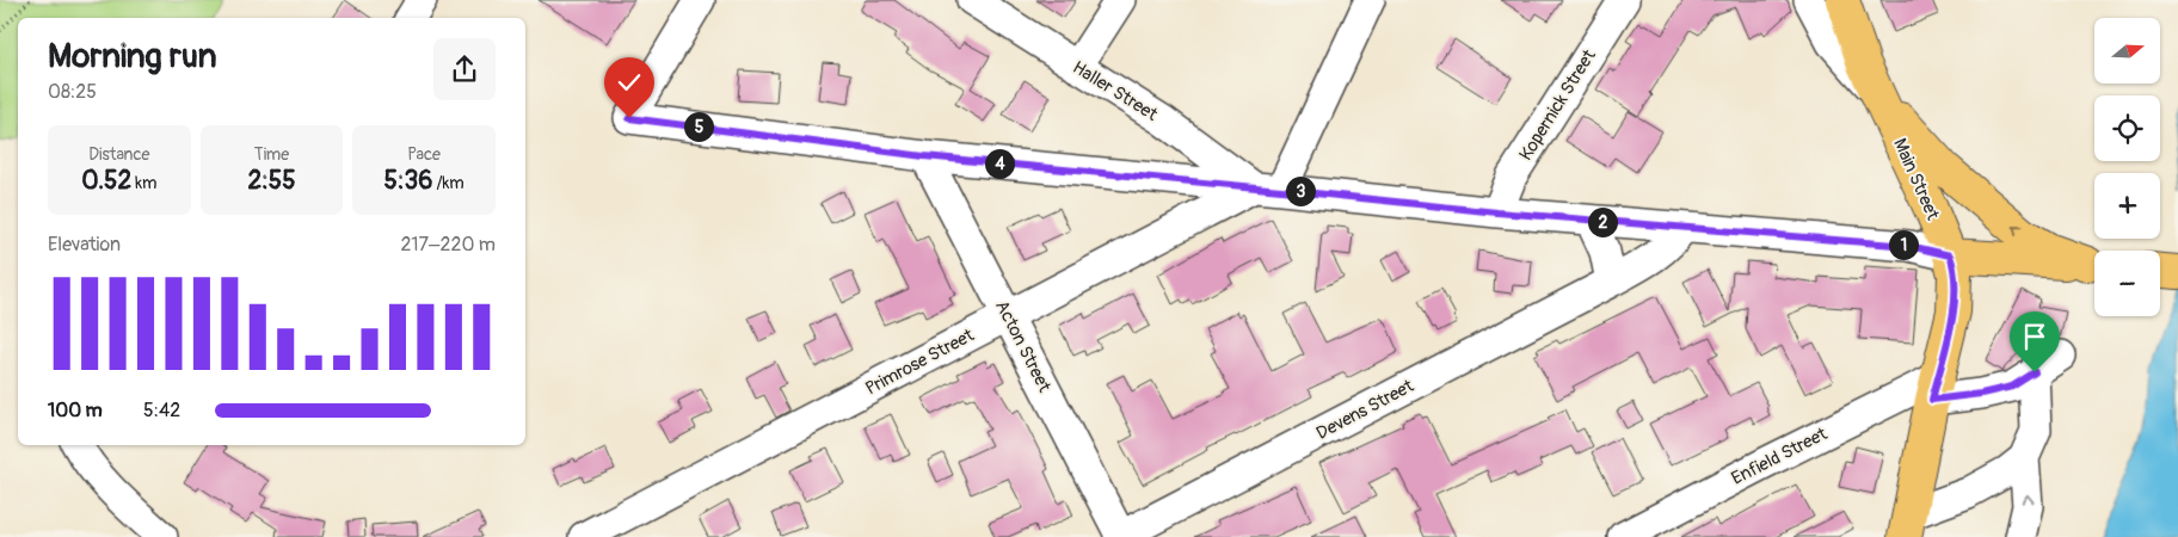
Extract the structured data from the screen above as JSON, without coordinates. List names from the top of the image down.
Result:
{
  "streets": {
    "main road": ["Main Street"],
    "street": [
      "Haller Street",
      "Kopernick Street",
      "Acton Street",
      "Primrose Street",
      "Devens Street",
      "Enfield Street"
    ]
  },
  "crossings": [
    ["Haller Street", "Primrose Street"],
    ["Main Street", "Enfield Street"],
    ["Acton Street", "Primrose Street"],
    ["Acton Street", "Devens Street"]
  ],
  "north": "right",
  "page": {
    "map_buttons": ["+", "−"],
    "heading": ["Morning run", "08:25"],
    "pins": [
      "5",
      "4",
      "3",
      "2",
      "1"
    ],
    "stats": [
      ["Distance", "0.52 km"],
      ["Time", "2:55"],
      ["Pace", "5:36 /km"]
    ],
    "chart": ["Elevation", "217–220 m"],
    "list": [
      {
        "name": "100 m",
        "note": "5:42"
      }
    ]
  }
}
